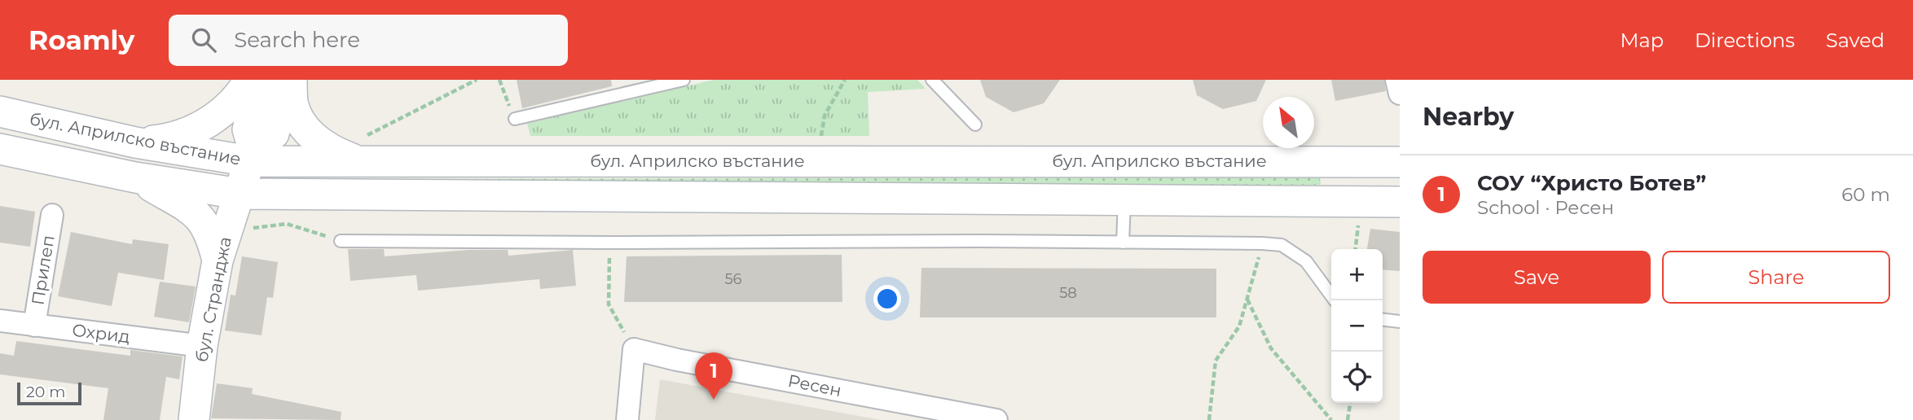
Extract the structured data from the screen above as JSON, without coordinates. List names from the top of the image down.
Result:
{
  "streets": {
    "street": [
      "бул. Априлско въстание",
      "Прилеп",
      "бул. Странджа",
      "Охрид",
      "Ресен"
    ]
  },
  "crossings": [
    ["бул. Априлско въстание", "бул. Странджа"],
    ["Прилеп", "Охрид"],
    ["бул. Странджа", "Охрид"]
  ],
  "house_numbers": ["56", "58"],
  "scale_bar": "20 m",
  "north": "top left",
  "page": {
    "header": "Roamly",
    "search": "Search here",
    "nav": ["Map", "Directions", "Saved"],
    "heading": "Nearby",
    "list": [
      {
        "mark": "1",
        "name": "СОУ “Христо Ботев”",
        "note": "School · Ресен",
        "value": "60 m"
      }
    ],
    "buttons": ["Save", "Share"],
    "map_buttons": ["+", "−"],
    "pins": "1",
    "scale": "20 m"
  }
}
